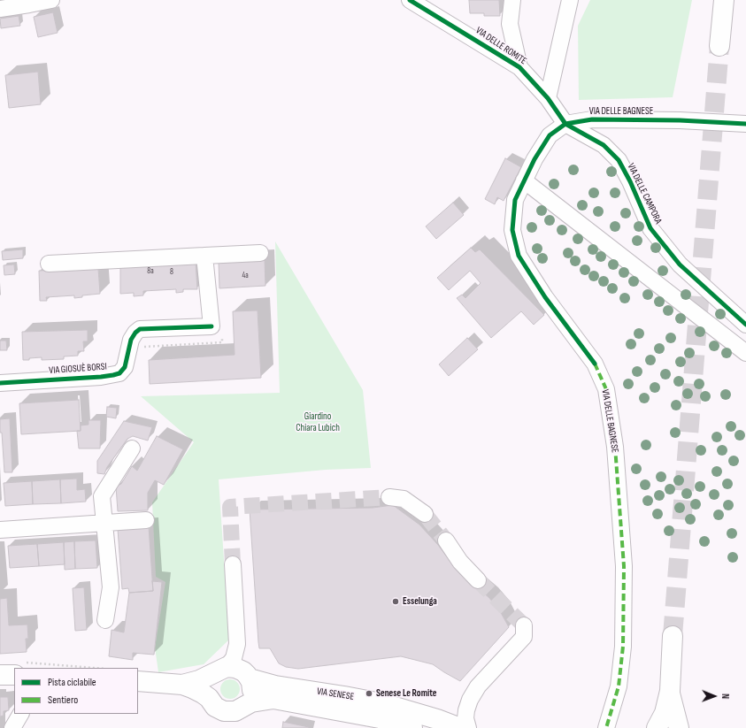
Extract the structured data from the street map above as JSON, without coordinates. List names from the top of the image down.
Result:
{
  "streets": {
    "main road": ["VIA SENESE"],
    "street": [
      "VIA DELLE ROMITE",
      "VIA DELLE BAGNESE",
      "VIA DELLE CAMPORA",
      "VIA GIOSUÈ BORSI"
    ]
  },
  "crossings": [
    ["VIA DELLE ROMITE", "VIA DELLE BAGNESE"],
    ["VIA DELLE ROMITE", "VIA DELLE CAMPORA"],
    ["VIA DELLE BAGNESE", "VIA DELLE CAMPORA"]
  ],
  "parks": ["Giardino Chiara Lubich"],
  "places": ["Esselunga", "Senese Le Romite"],
  "house_numbers": ["8a", "8", "4a"],
  "legend": ["Pista ciclabile", "Sentiero"],
  "north": "right"
}
